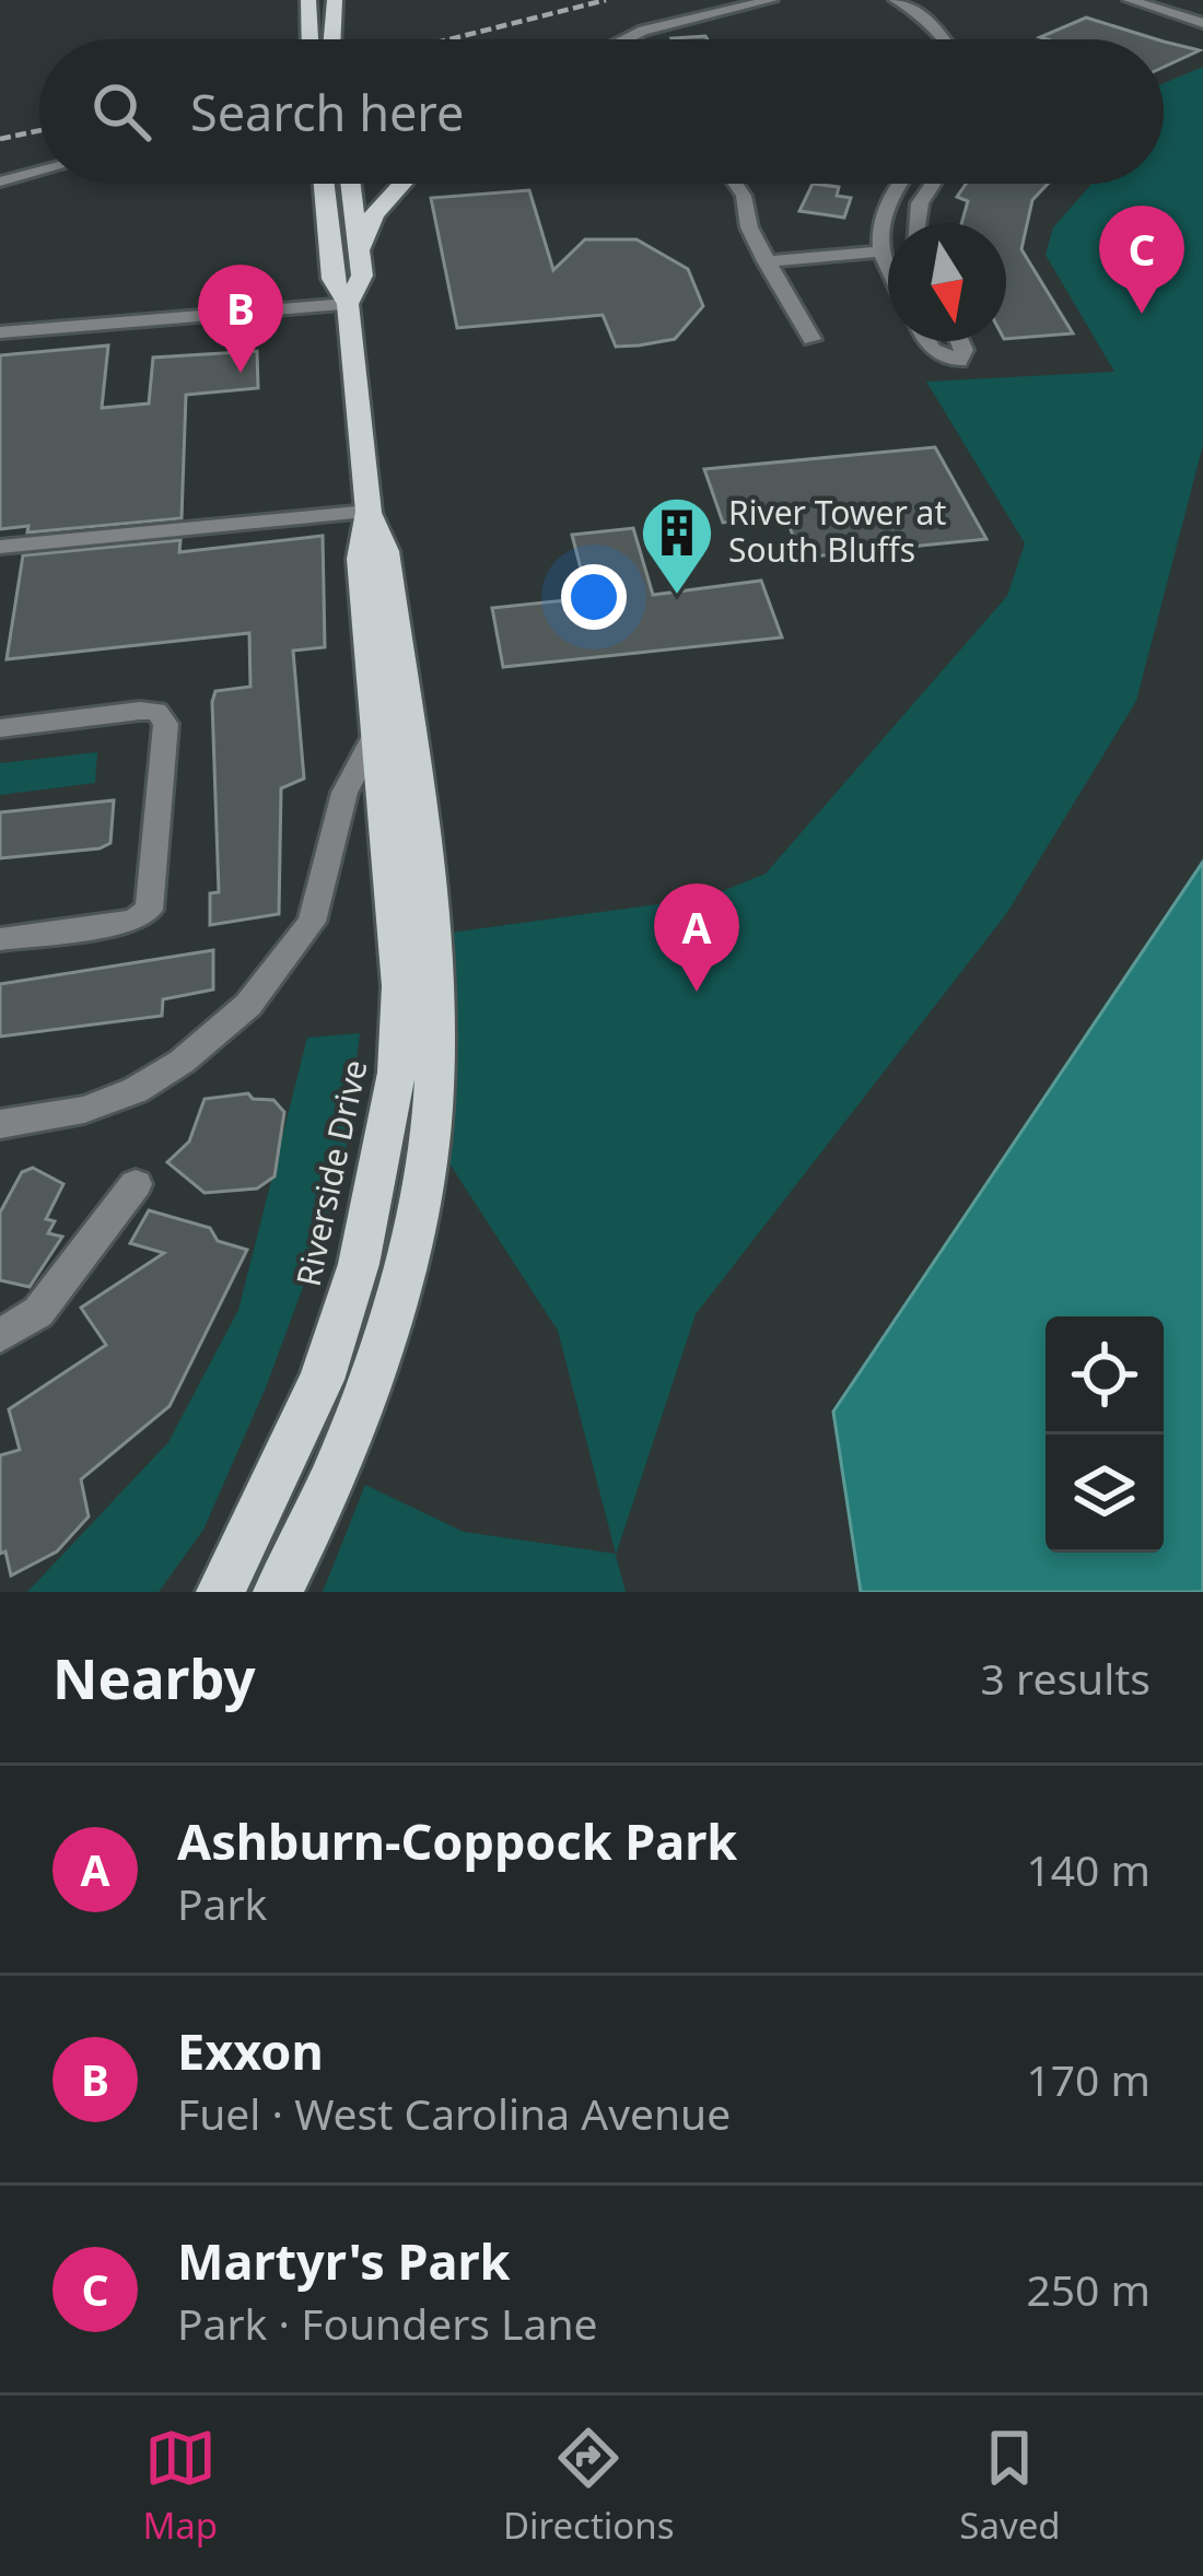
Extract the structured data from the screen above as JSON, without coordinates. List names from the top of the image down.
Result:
{
  "streets": {
    "main road": ["Riverside Drive"]
  },
  "places": {
    "building": ["River Tower at South Bluffs"]
  },
  "north": "bottom",
  "page": {
    "search": "Search here",
    "pins": ["C", "B", "A"],
    "heading": ["Nearby", "3 results"],
    "list": [
      {
        "mark": "A",
        "name": "Ashburn-Coppock Park",
        "note": "Park",
        "value": "140 m"
      },
      {
        "mark": "B",
        "name": "Exxon",
        "note": "Fuel · West Carolina Avenue",
        "value": "170 m"
      },
      {
        "mark": "C",
        "name": "Martyr's Park",
        "note": "Park · Founders Lane",
        "value": "250 m"
      }
    ],
    "nav": ["Map", "Directions", "Saved"]
  }
}
